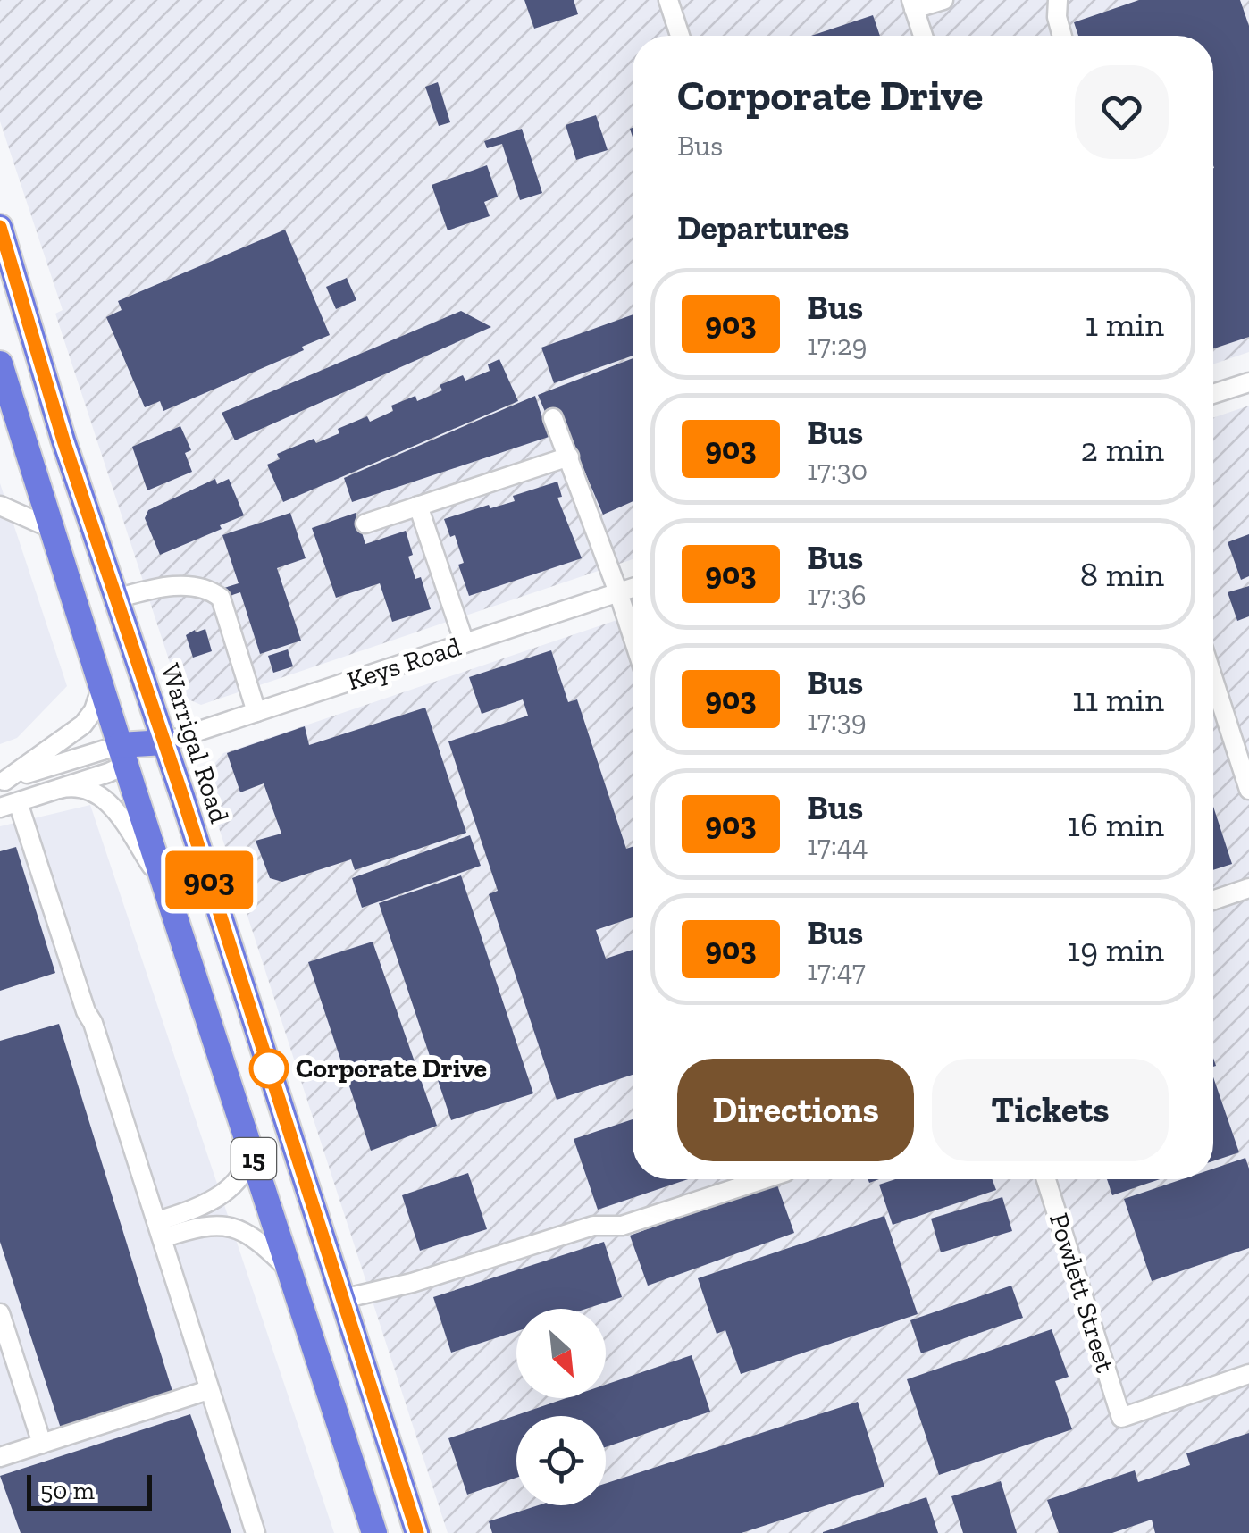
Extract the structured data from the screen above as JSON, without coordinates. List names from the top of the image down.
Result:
{
  "streets": {
    "highway": ["Warrigal Road", "15"],
    "street": ["Keys Road", "Powlett Street"]
  },
  "crossings": [
    ["Keys Road", "Warrigal Road"]
  ],
  "places": ["Corporate Drive"],
  "lines": ["bus line 903"],
  "scale_bar": "50 m",
  "north": "bottom right",
  "page": {
    "on_map": "903",
    "heading": [
      ["Corporate Drive", "Bus"],
      "Departures"
    ],
    "list": [
      {
        "mark": "903",
        "name": "Bus",
        "note": "17:29",
        "value": "1 min"
      },
      {
        "mark": "903",
        "name": "Bus",
        "note": "17:30",
        "value": "2 min"
      },
      {
        "mark": "903",
        "name": "Bus",
        "note": "17:36",
        "value": "8 min"
      },
      {
        "mark": "903",
        "name": "Bus",
        "note": "17:39",
        "value": "11 min"
      },
      {
        "mark": "903",
        "name": "Bus",
        "note": "17:44",
        "value": "16 min"
      },
      {
        "mark": "903",
        "name": "Bus",
        "note": "17:47",
        "value": "19 min"
      }
    ],
    "buttons": ["Directions", "Tickets"],
    "scale": "50 m"
  }
}
